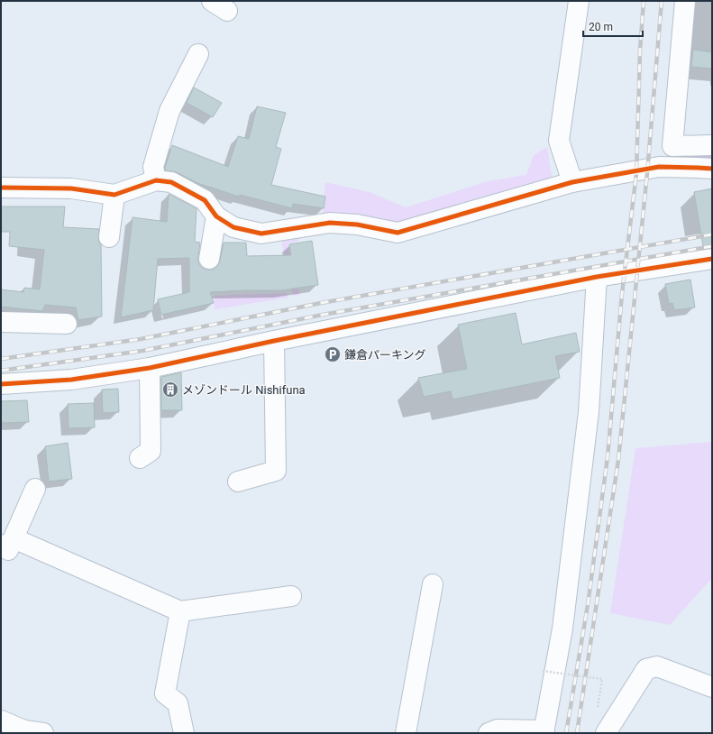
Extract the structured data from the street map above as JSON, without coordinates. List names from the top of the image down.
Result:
{
  "places": {
    "parking": ["鎌倉パーキング"],
    "building": ["メゾンドール Nishifuna"]
  },
  "scale_bar": "20 m"
}
